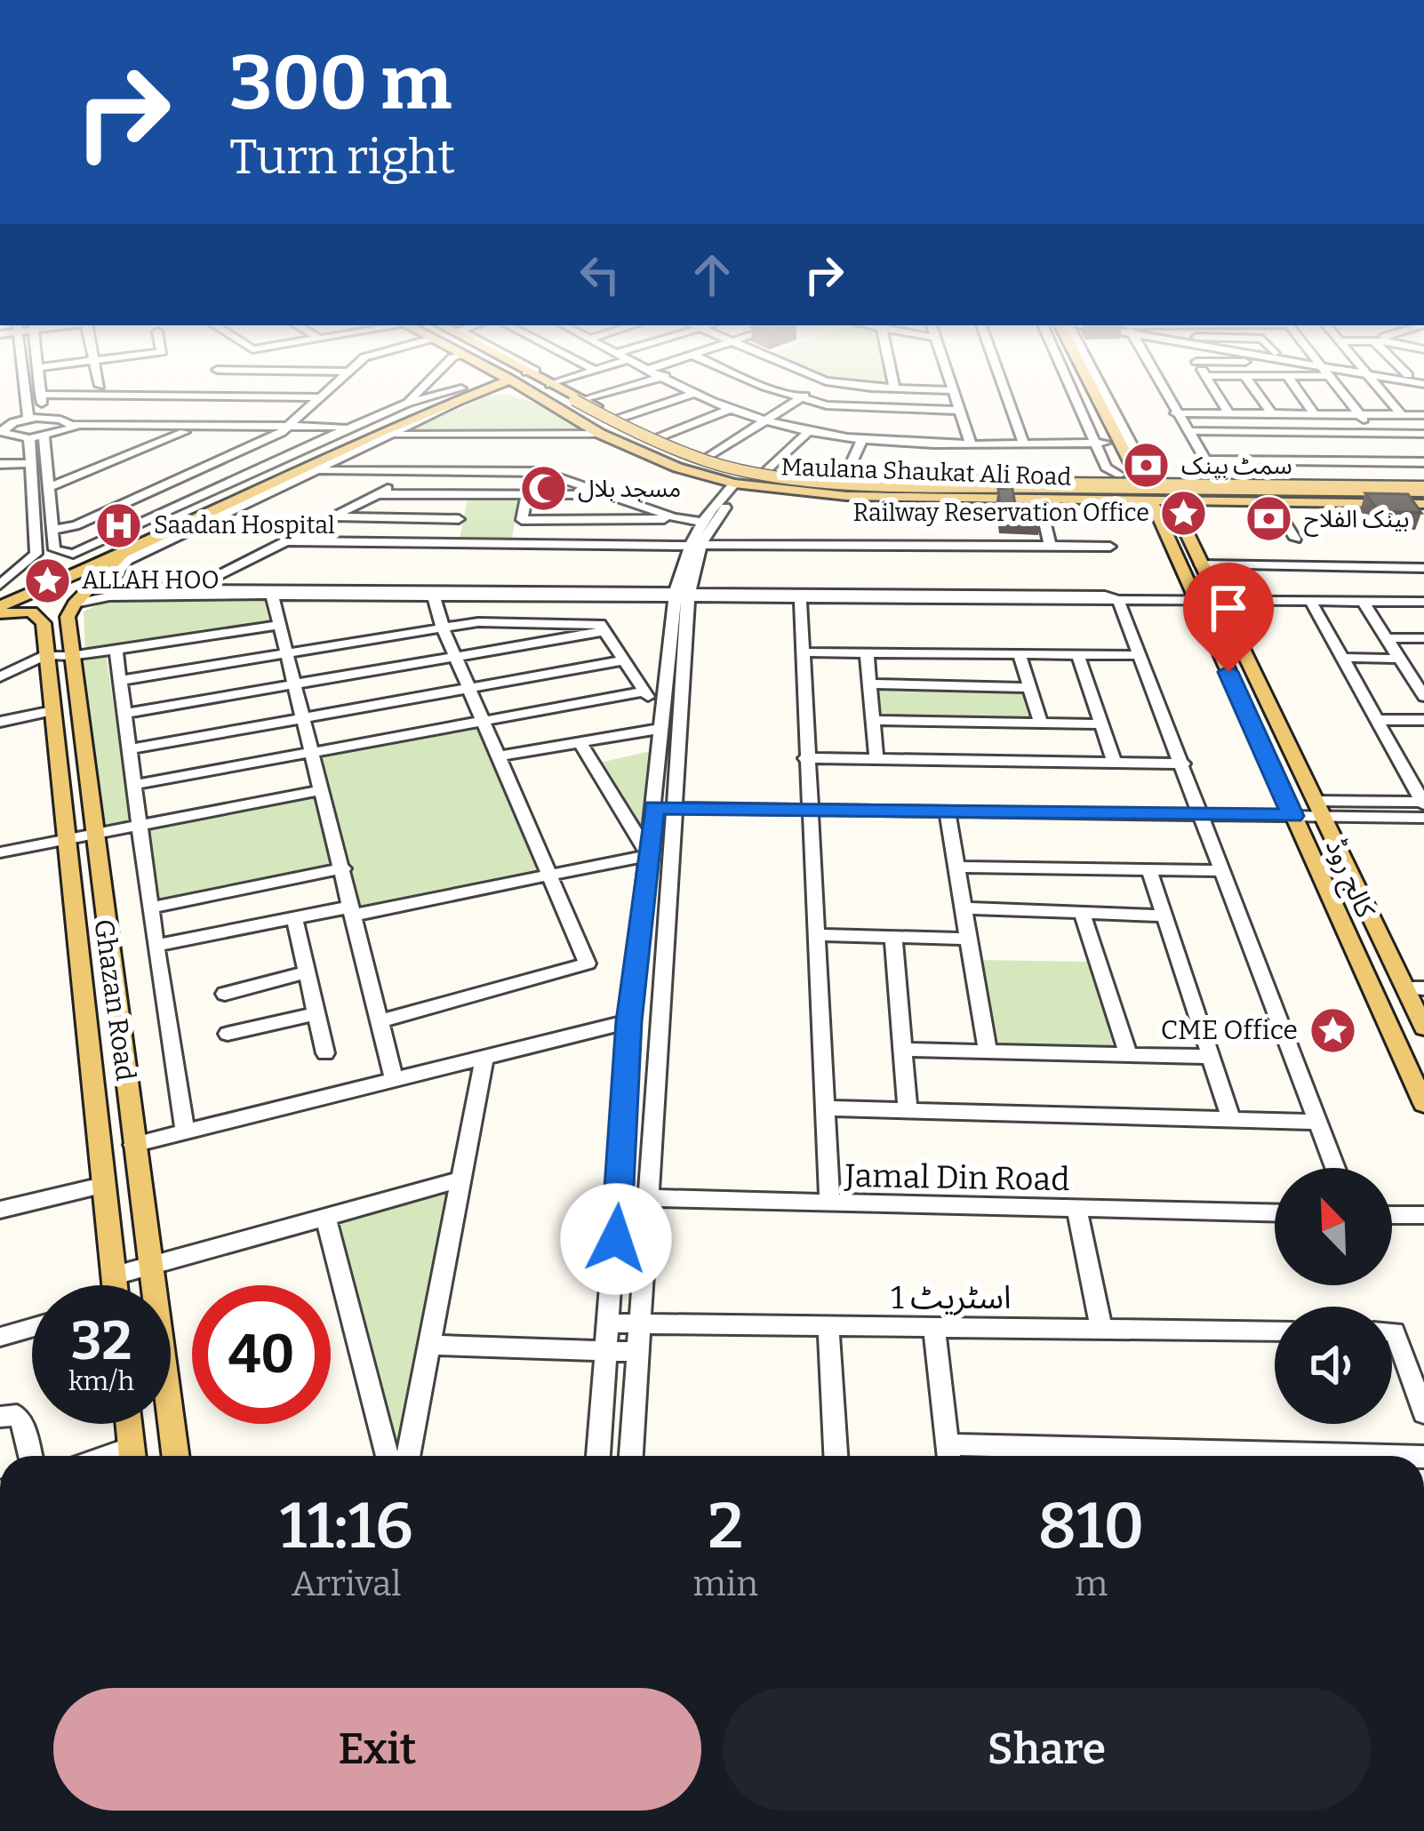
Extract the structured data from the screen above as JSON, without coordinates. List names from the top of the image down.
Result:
{
  "streets": {
    "main road": ["Maulana Shaukat Ali Road", "کالج روڈ", "Ghazan Road"],
    "street": ["Jamal Din Road", "اسٹریٹ 1"]
  },
  "crossings": [
    ["Maulana Shaukat Ali Road", "کالج روڈ"]
  ],
  "places": {
    "bank": ["سمٹ بینک", "بینک الفلاح"],
    "mosque": ["مسجد بلال"],
    "place": ["Railway Reservation Office", "ALLAH HOO", "CME Office"],
    "hospital": ["Saadan Hospital"]
  },
  "north": "top left",
  "page": {
    "turn": ["300 m", "Turn right"],
    "speed": "32 km/h",
    "limit": "40",
    "eta": [
      "11:16",
      "Arrival",
      "2",
      "min",
      "810",
      "m"
    ],
    "buttons": ["Exit", "Share"]
  }
}
